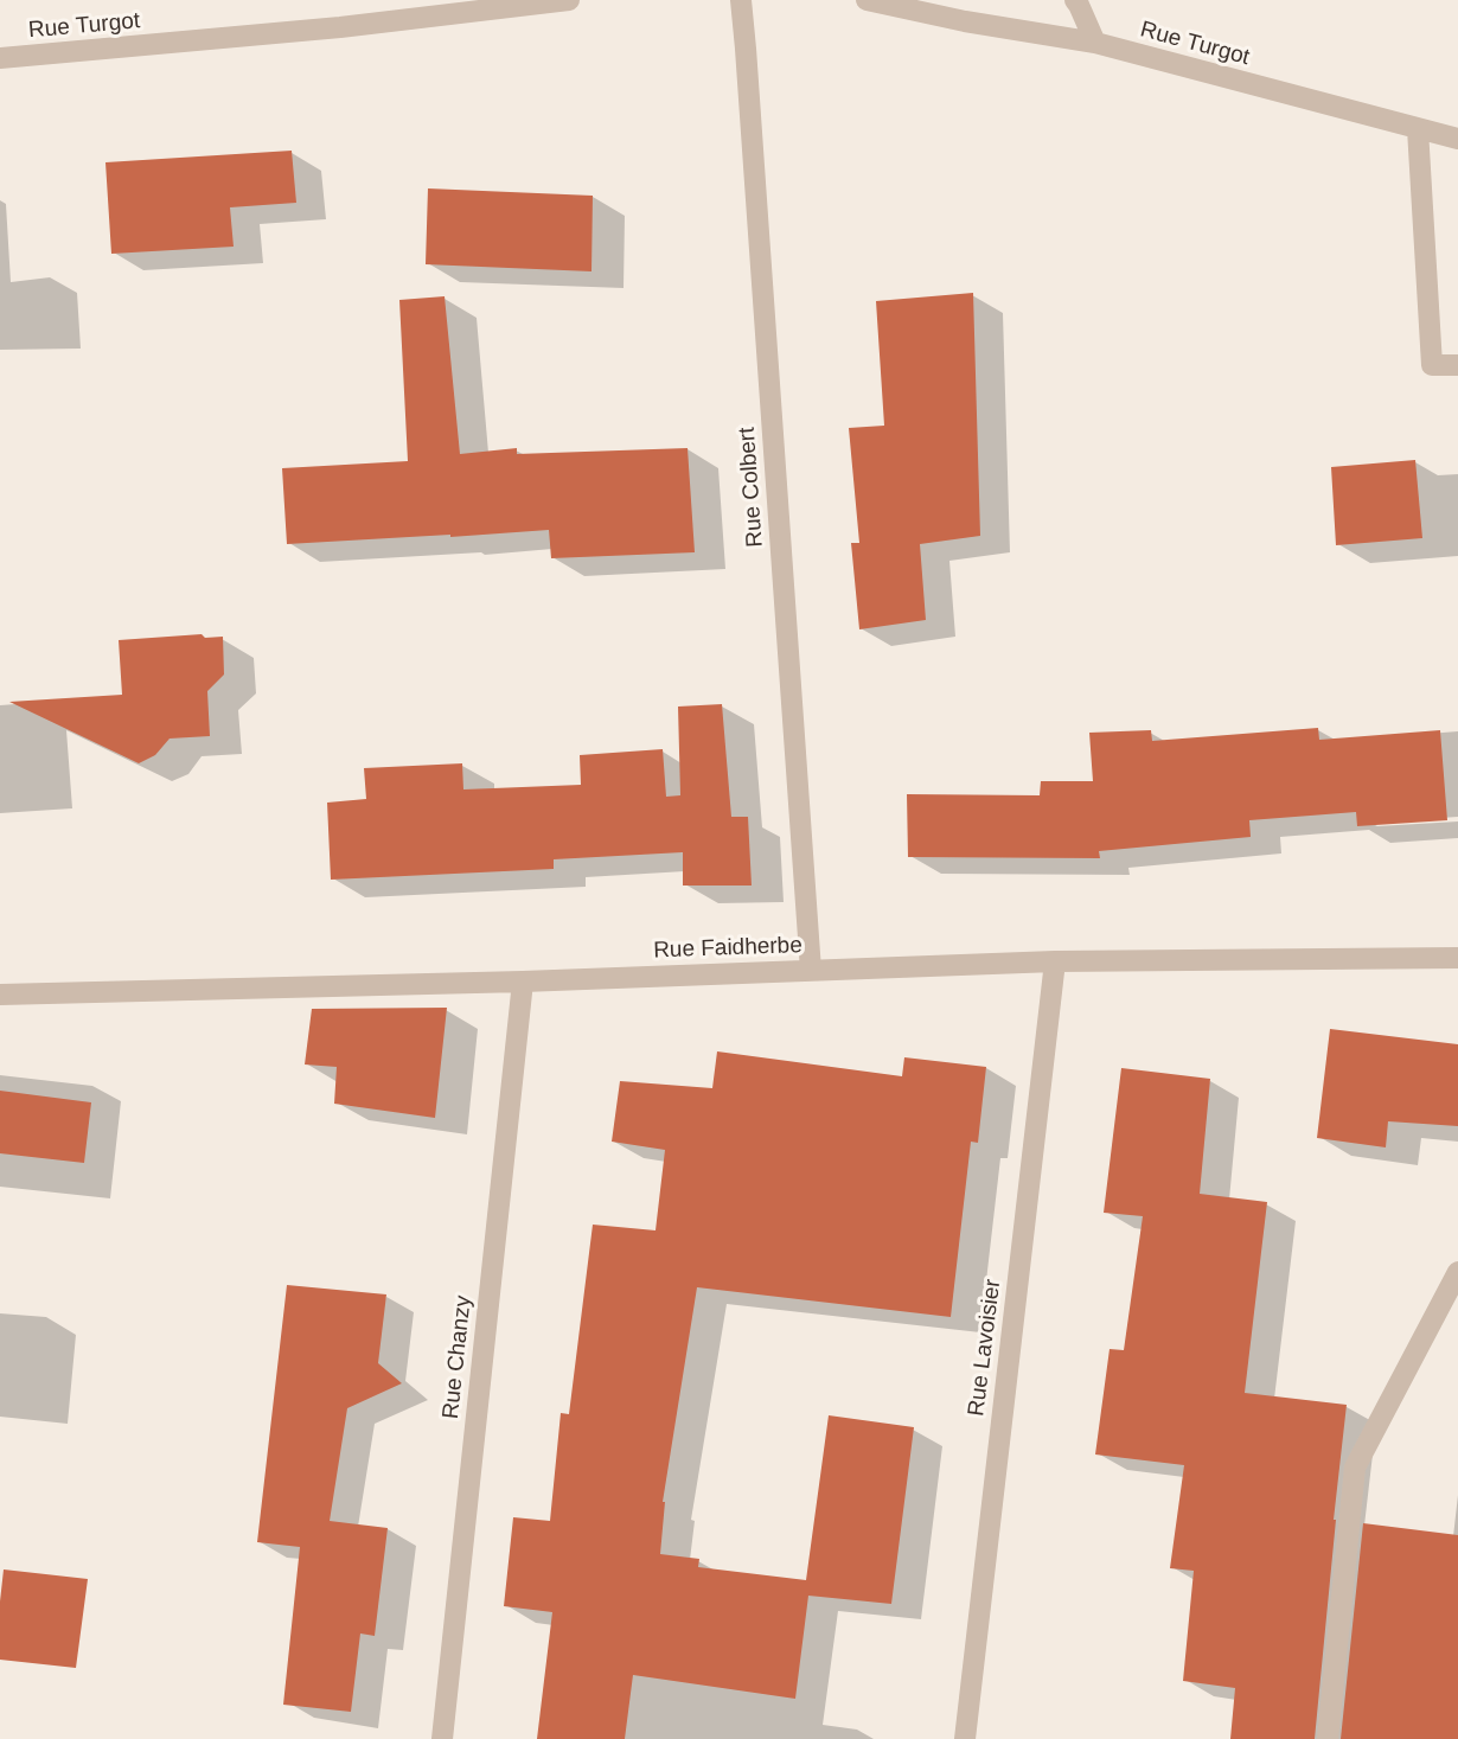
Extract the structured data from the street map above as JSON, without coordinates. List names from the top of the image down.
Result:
{
  "streets": {
    "street": [
      "Rue Turgot",
      "Rue Colbert",
      "Rue Faidherbe",
      "Rue Lavoisier",
      "Rue Chanzy"
    ]
  },
  "crossings": [
    ["Rue Colbert", "Rue Faidherbe"],
    ["Rue Faidherbe", "Rue Lavoisier"],
    ["Rue Faidherbe", "Rue Chanzy"]
  ]
}
